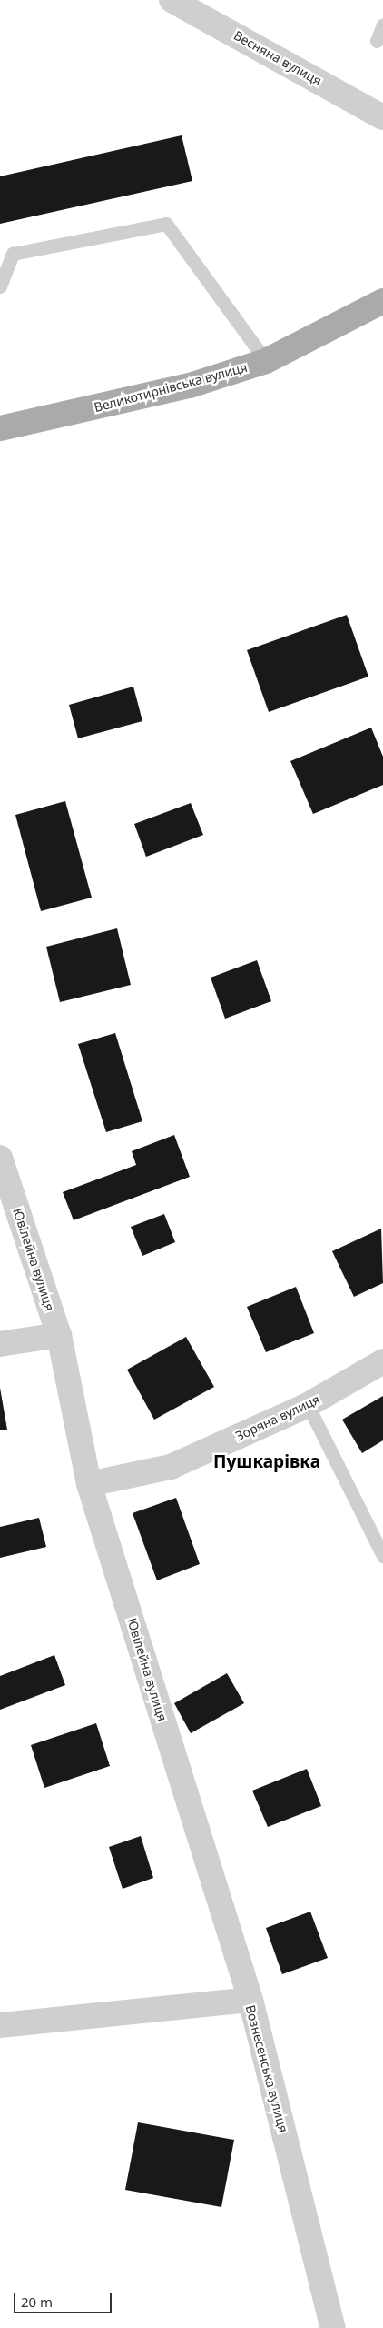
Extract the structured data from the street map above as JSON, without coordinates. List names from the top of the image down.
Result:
{
  "streets": {
    "main road": ["Великотирнівська вулиця"],
    "street": [
      "Весняна вулиця",
      "Ювілейна вулиця",
      "Зоряна вулиця",
      "Вознесенська вулиця"
    ]
  },
  "crossings": [
    ["Ювілейна вулиця", "Зоряна вулиця"],
    ["Ювілейна вулиця", "Вознесенська вулиця"]
  ],
  "districts": ["Пушкарівка"],
  "scale_bar": "20 m"
}
